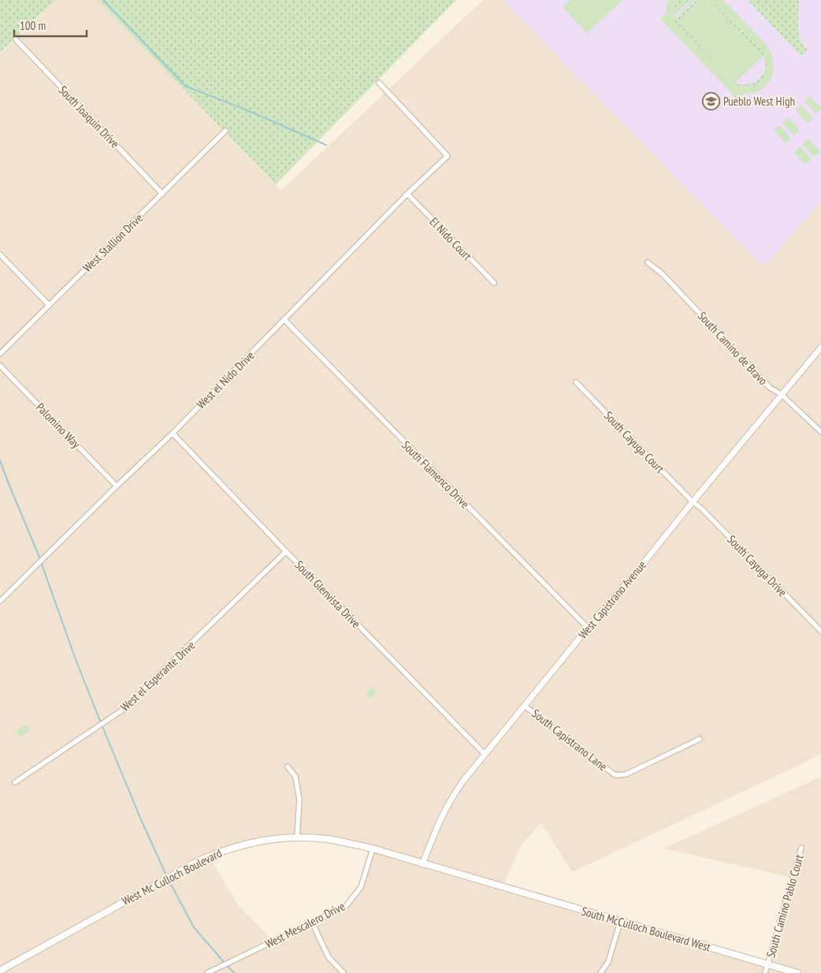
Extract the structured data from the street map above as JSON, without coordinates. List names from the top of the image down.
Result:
{
  "streets": {
    "main road": ["West Mc Culloch Boulevard", "South McCulloch Boulevard West"],
    "street": [
      "South Joaquin Drive",
      "El Nido Court",
      "West Stallion Drive",
      "South Camino de Bravo",
      "West el Nido Drive",
      "Palomino Way",
      "South Cayuga Court",
      "South Flamenco Drive",
      "South Cayuga Drive",
      "South Glenvista Drive",
      "West Capistrano Avenue",
      "West el Esperante Drive",
      "South Capistrano Lane",
      "South Camino Pablo Court",
      "West Mescalero Drive"
    ]
  },
  "crossings": [
    ["South Joaquin Drive", "West Stallion Drive"],
    ["El Nido Court", "West el Nido Drive"],
    ["South Camino de Bravo", "West Capistrano Avenue"],
    ["West el Nido Drive", "Palomino Way"],
    ["West el Nido Drive", "South Flamenco Drive"],
    ["West el Nido Drive", "South Glenvista Drive"],
    ["South Cayuga Court", "South Cayuga Drive"],
    ["South Cayuga Court", "West Capistrano Avenue"],
    ["South Flamenco Drive", "West Capistrano Avenue"],
    ["South Cayuga Drive", "West Capistrano Avenue"],
    ["South Glenvista Drive", "West Capistrano Avenue"],
    ["South Glenvista Drive", "West el Esperante Drive"],
    ["West Capistrano Avenue", "South Capistrano Lane"],
    ["West Capistrano Avenue", "West Mc Culloch Boulevard"],
    ["West Mc Culloch Boulevard", "West Mescalero Drive"],
    ["West Mc Culloch Boulevard", "South McCulloch Boulevard West"],
    ["South Camino Pablo Court", "South McCulloch Boulevard West"]
  ],
  "places": {
    "school or university": ["Pueblo West High"]
  },
  "scale_bar": "100 m"
}
